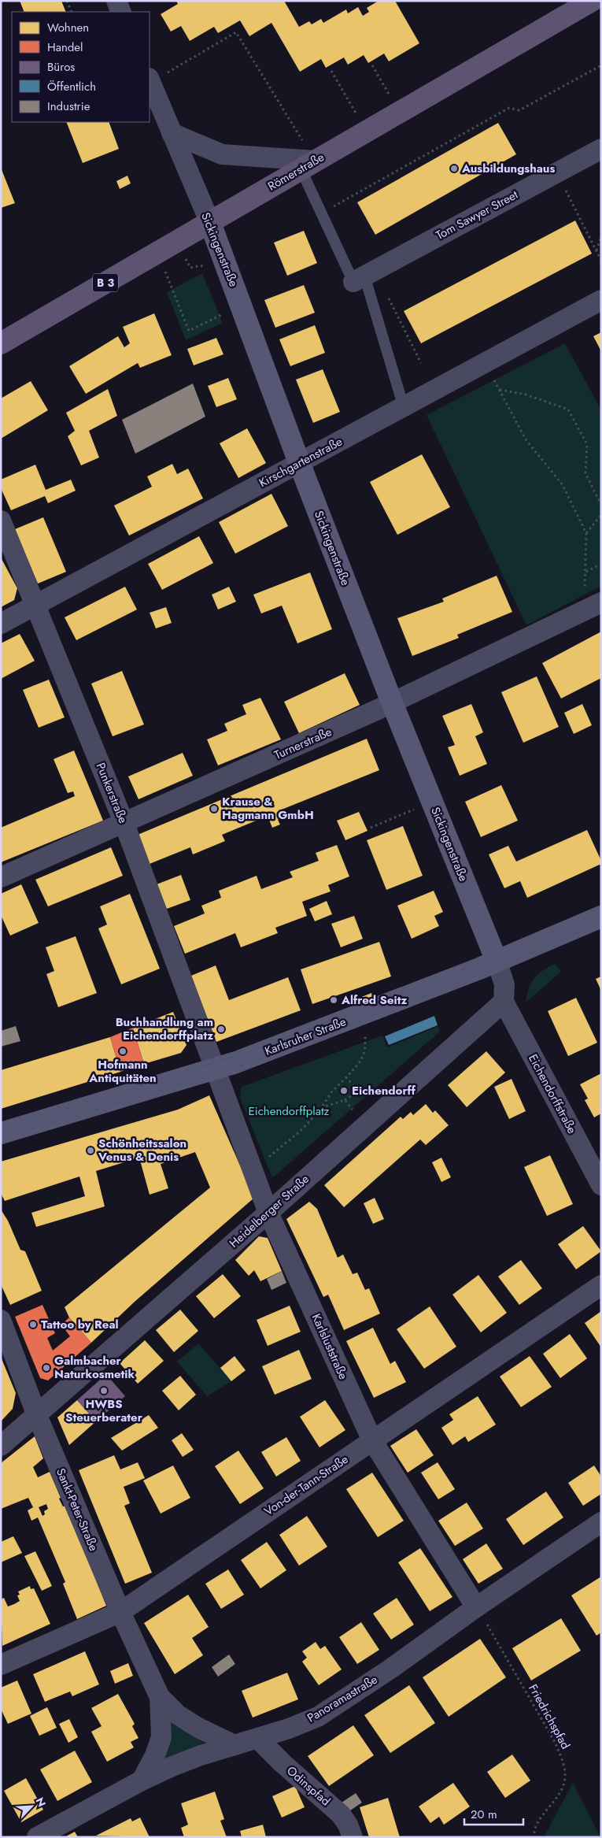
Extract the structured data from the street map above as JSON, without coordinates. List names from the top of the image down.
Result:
{
  "streets": {
    "main road": [
      "Römerstraße",
      "Sickingenstraße",
      "B 3",
      "Karlsruher Straße"
    ],
    "street": [
      "Tom Sawyer Street",
      "Kirschgartenstraße",
      "Turnerstraße",
      "Punkerstraße",
      "Eichendorffstraße",
      "Heidelberger Straße",
      "Karlsluststraße",
      "Von-der-Tann-Straße",
      "Sankt-Peter-Straße",
      "Panoramastraße",
      "Odinspfad"
    ],
    "path": ["Friedrichspfad"]
  },
  "crossings": [
    ["Römerstraße", "Sickingenstraße"],
    ["Sickingenstraße", "Kirschgartenstraße"],
    ["Sickingenstraße", "Turnerstraße"],
    ["Sickingenstraße", "Karlsruher Straße"],
    ["Kirschgartenstraße", "Punkerstraße"],
    ["Turnerstraße", "Punkerstraße"],
    ["Punkerstraße", "Karlsruher Straße"],
    ["Punkerstraße", "Karlsluststraße"],
    ["Karlsruher Straße", "Karlsluststraße"],
    ["Eichendorffstraße", "Heidelberger Straße"],
    ["Heidelberger Straße", "Karlsluststraße"],
    ["Heidelberger Straße", "Sankt-Peter-Straße"],
    ["Karlsluststraße", "Von-der-Tann-Straße"],
    ["Karlsluststraße", "Panoramastraße"],
    ["Von-der-Tann-Straße", "Sankt-Peter-Straße"],
    ["Sankt-Peter-Straße", "Panoramastraße"],
    ["Panoramastraße", "Odinspfad"]
  ],
  "parks": ["Eichendorffplatz"],
  "places": [
    "Ausbildungshaus",
    "Krause & Hagmann GmbH",
    "Alfred Seitz",
    "Buchhandlung am Eichendorffplatz",
    "Hofmann Antiquitäten",
    "Eichendorff",
    "Schönheitssalon Venus & Denis",
    "Tattoo by Real",
    "Galmbacher Naturkosmetik",
    "HWBS Steuerberater"
  ],
  "legend": [
    "Wohnen",
    "Handel",
    "Büros",
    "Öffentlich",
    "Industrie"
  ],
  "scale_bar": "20 m",
  "north": "top right"
}
